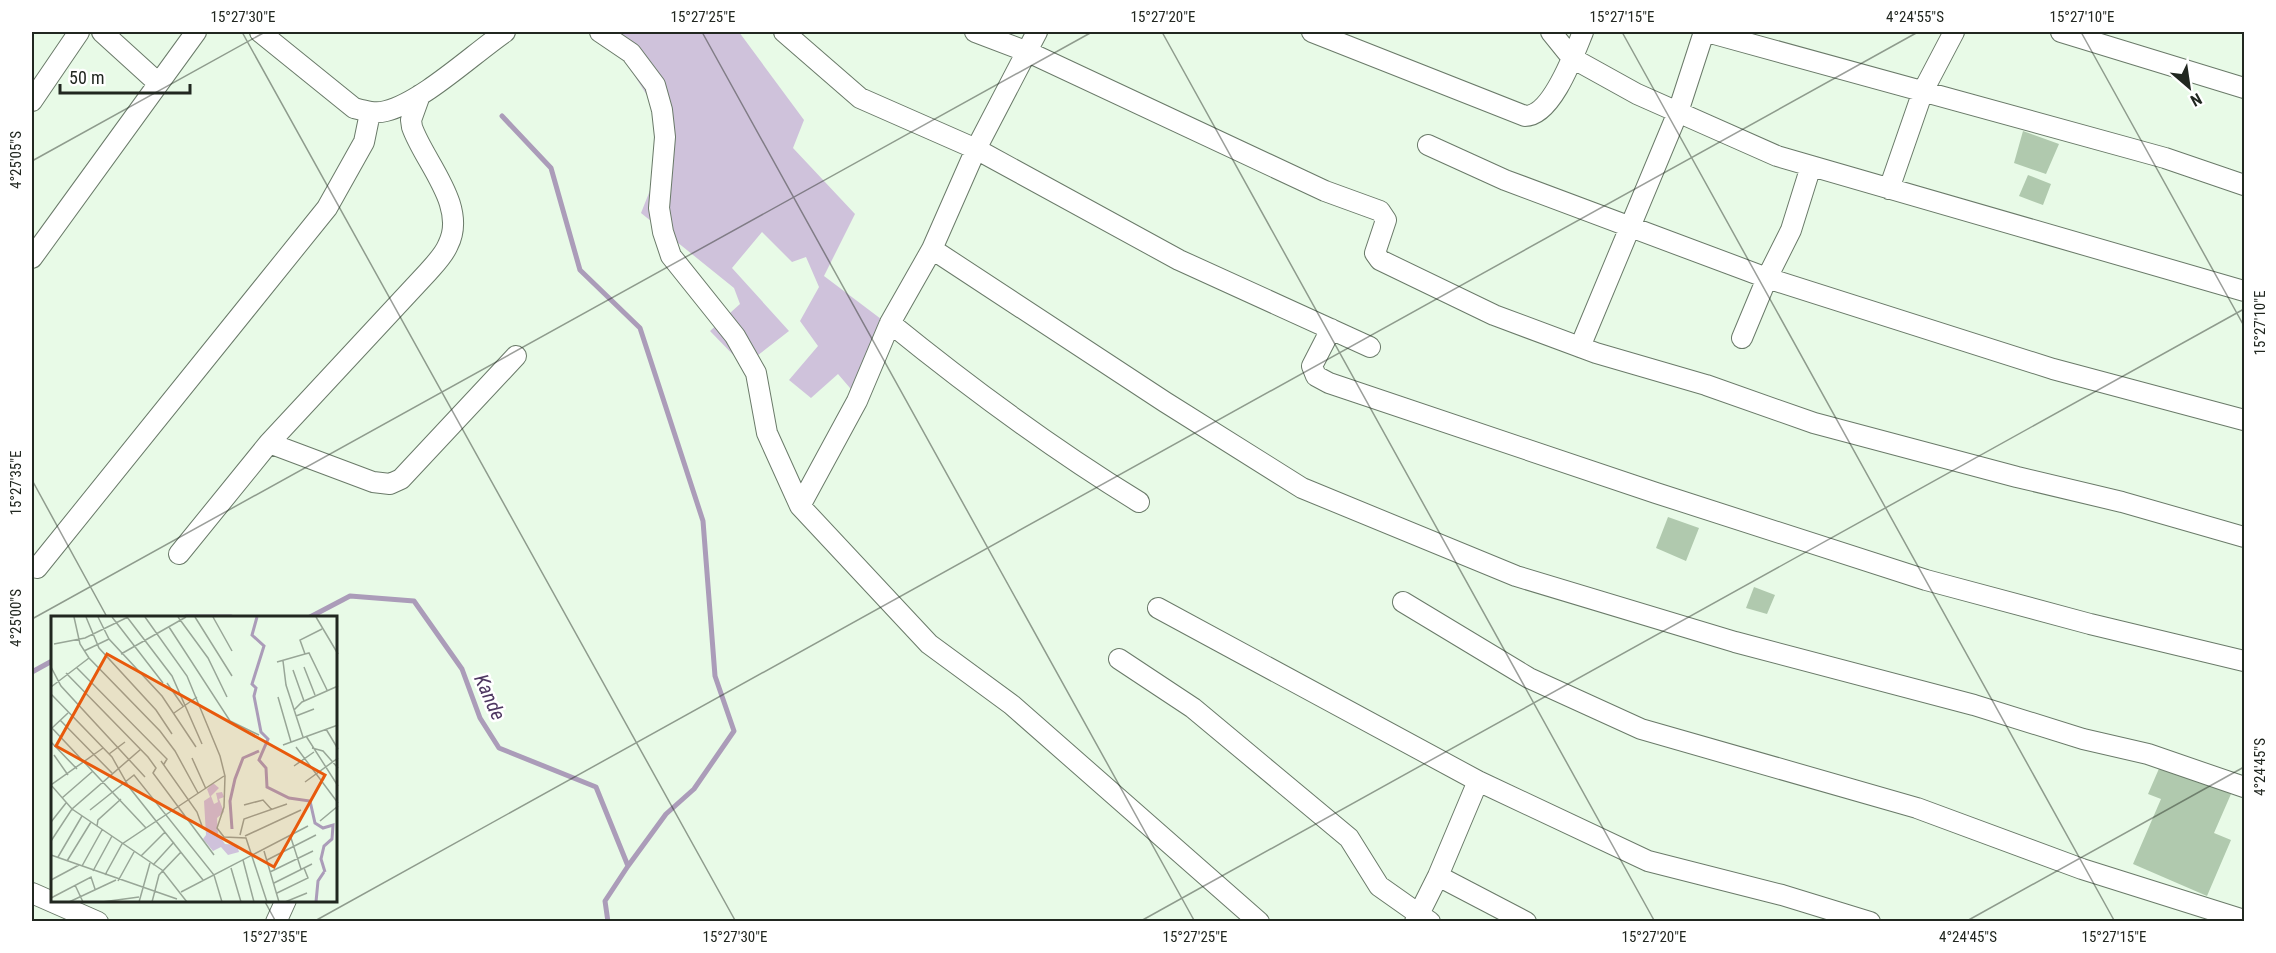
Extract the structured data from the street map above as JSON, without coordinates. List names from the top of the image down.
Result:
{
  "water": ["Kande"],
  "scale_bar": "50 m",
  "north": "bottom right",
  "coordinates": [
    "15°27'30\"E",
    "15°27'25\"E",
    "15°27'20\"E",
    "15°27'15\"E",
    "4°24'55\"S",
    "15°27'10\"E",
    "4°25'05\"S",
    "15°27'35\"E",
    "4°25'00\"S",
    "4°24'45\"S"
  ]
}
